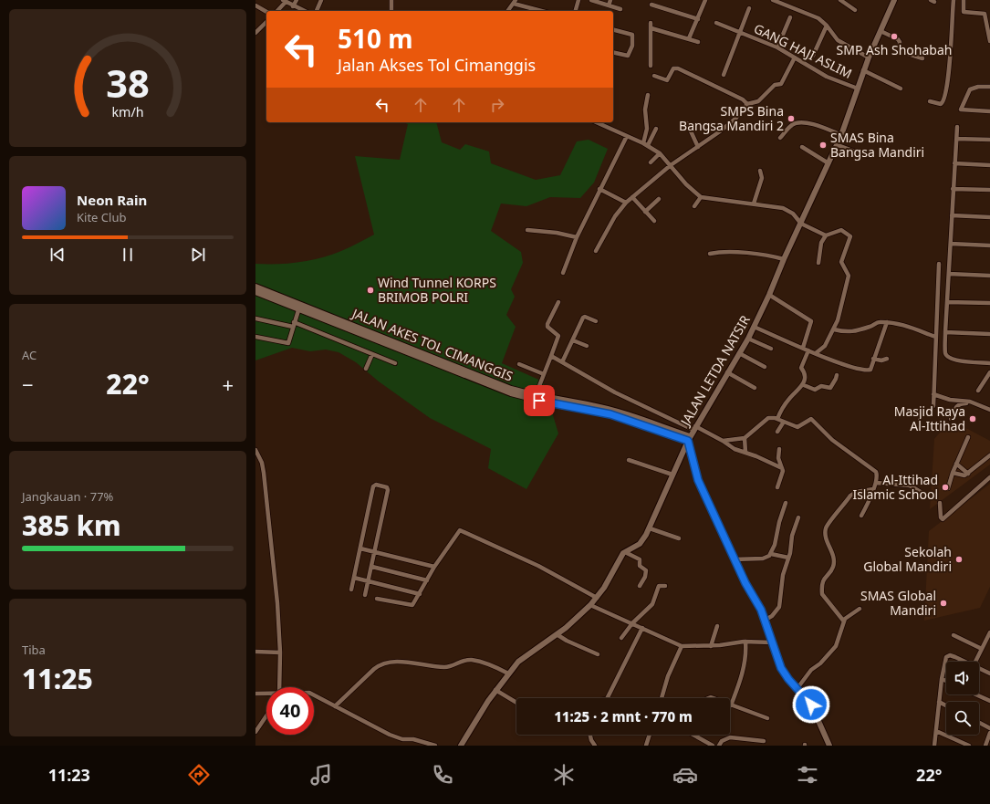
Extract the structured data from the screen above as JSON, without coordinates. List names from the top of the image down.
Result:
{
  "streets": {
    "main road": ["JALAN AKES TOL CIMANGGIS", "JALAN LETDA NATSIR"],
    "street": ["GANG HAJI ASLIM"]
  },
  "crossings": [
    ["GANG HAJI ASLIM", "JALAN LETDA NATSIR"],
    ["JALAN AKES TOL CIMANGGIS", "JALAN LETDA NATSIR"]
  ],
  "places": [
    "SMP Ash Shohabah",
    "SMPS Bina Bangsa Mandiri 2",
    "SMAS Bina Bangsa Mandiri",
    "Wind Tunnel KORPS BRIMOB POLRI",
    "Masjid Raya Al-Ittihad",
    "Al-Ittihad Islamic School",
    "Sekolah Global Mandiri",
    "SMAS Global Mandiri"
  ],
  "page": {
    "turn": ["510 m", "Jalan Akses Tol Cimanggis"],
    "song": ["Neon Rain", "Kite Club"],
    "tile": [
      "AC",
      ["Jangkauan · 77%", "385 km"],
      ["Tiba", "11:25"]
    ],
    "heat": ["−", "22°", "+"],
    "limit": "40",
    "trip": "11:25 · 2 mnt · 770 m",
    "tabs": ["11:23", "22°"],
    "gauge": ["38", "km/h"]
  }
}
